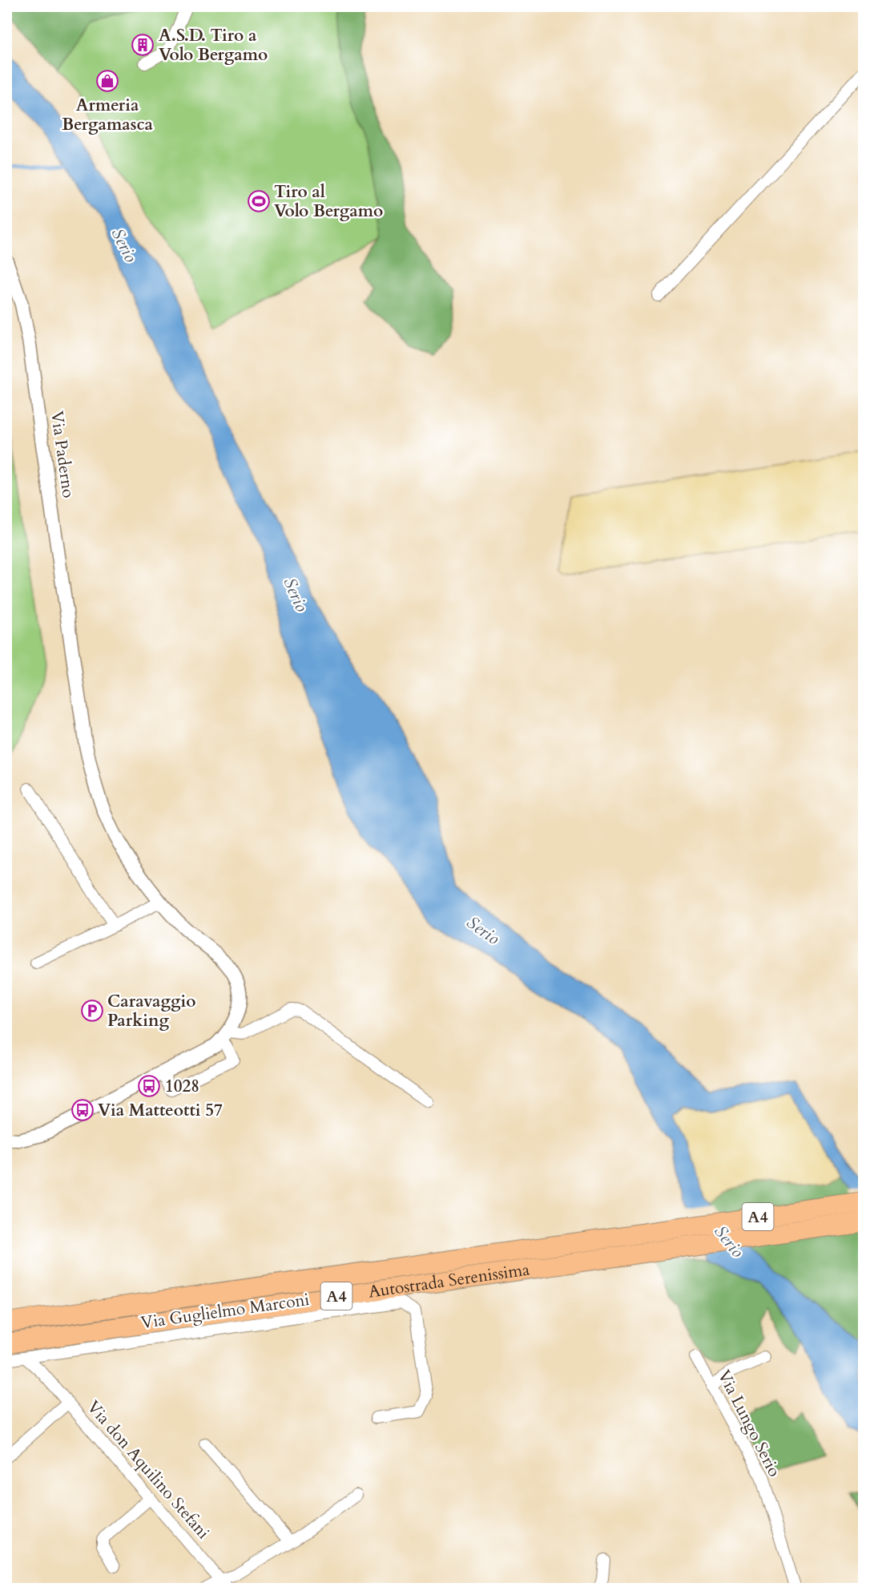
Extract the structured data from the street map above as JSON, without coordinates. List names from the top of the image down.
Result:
{
  "streets": {
    "highway": ["A4", "Autostrada Serenissima"],
    "street": [
      "Via Paderno",
      "Via Guglielmo Marconi",
      "Via Lungo Serio",
      "Via don Aquilino Stefani"
    ]
  },
  "crossings": [
    ["Via Guglielmo Marconi", "Via don Aquilino Stefani"]
  ],
  "water": ["Serio"],
  "places": {
    "building": ["A.S.D. Tiro a Volo Bergamo"],
    "shop": ["Armeria Bergamasca"],
    "sports": ["Tiro al Volo Bergamo"],
    "parking": ["Caravaggio Parking"],
    "bus stop": ["1028", "Via Matteotti 57"]
  }
}
